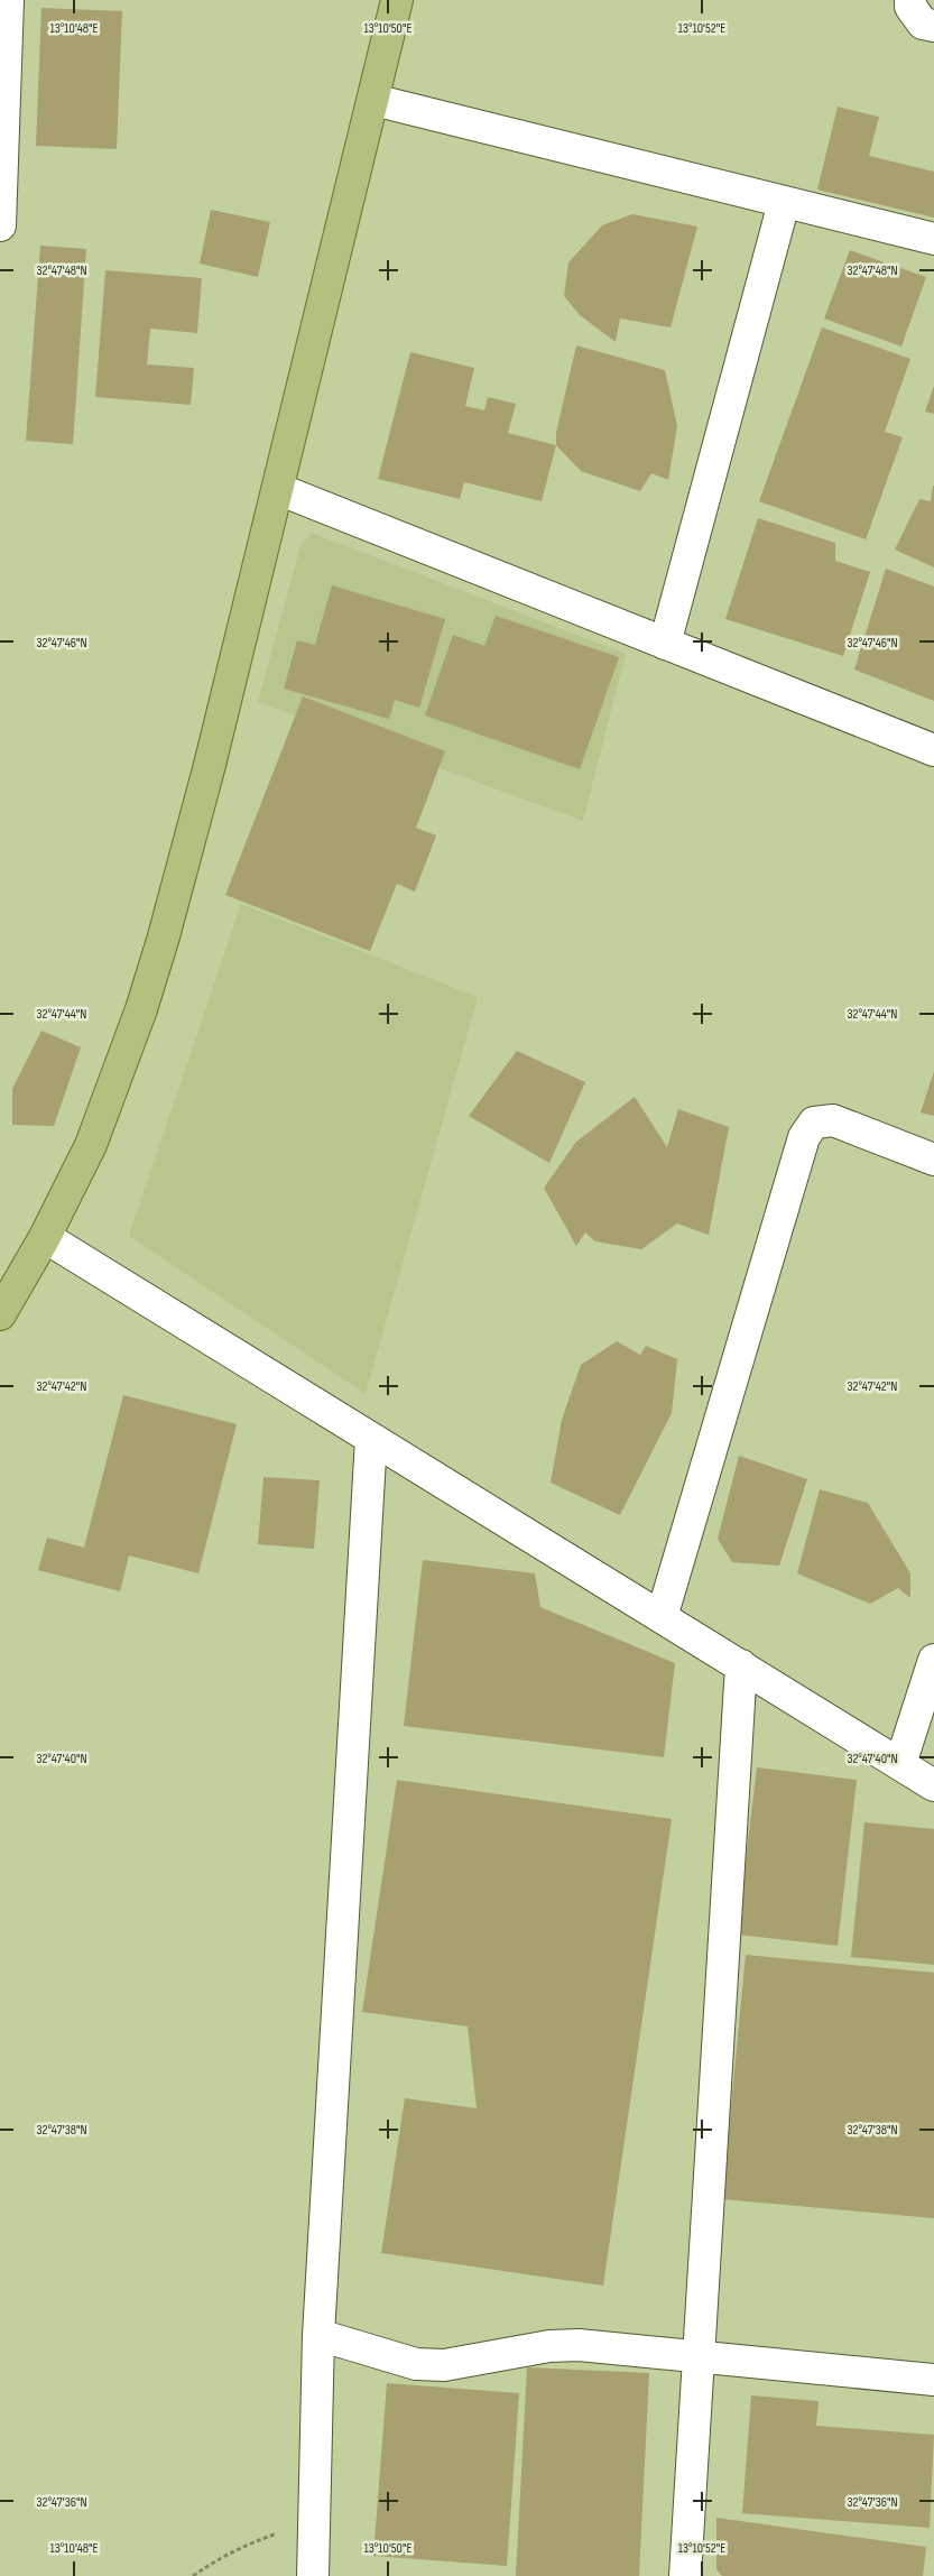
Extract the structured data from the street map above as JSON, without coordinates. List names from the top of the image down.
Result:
{
  "coordinates": [
    "13°10'48\"E",
    "13°10'50\"E",
    "13°10'52\"E",
    "32°47'48\"N",
    "32°47'46\"N",
    "32°47'44\"N",
    "32°47'42\"N",
    "32°47'40\"N",
    "32°47'38\"N",
    "32°47'36\"N"
  ]
}
